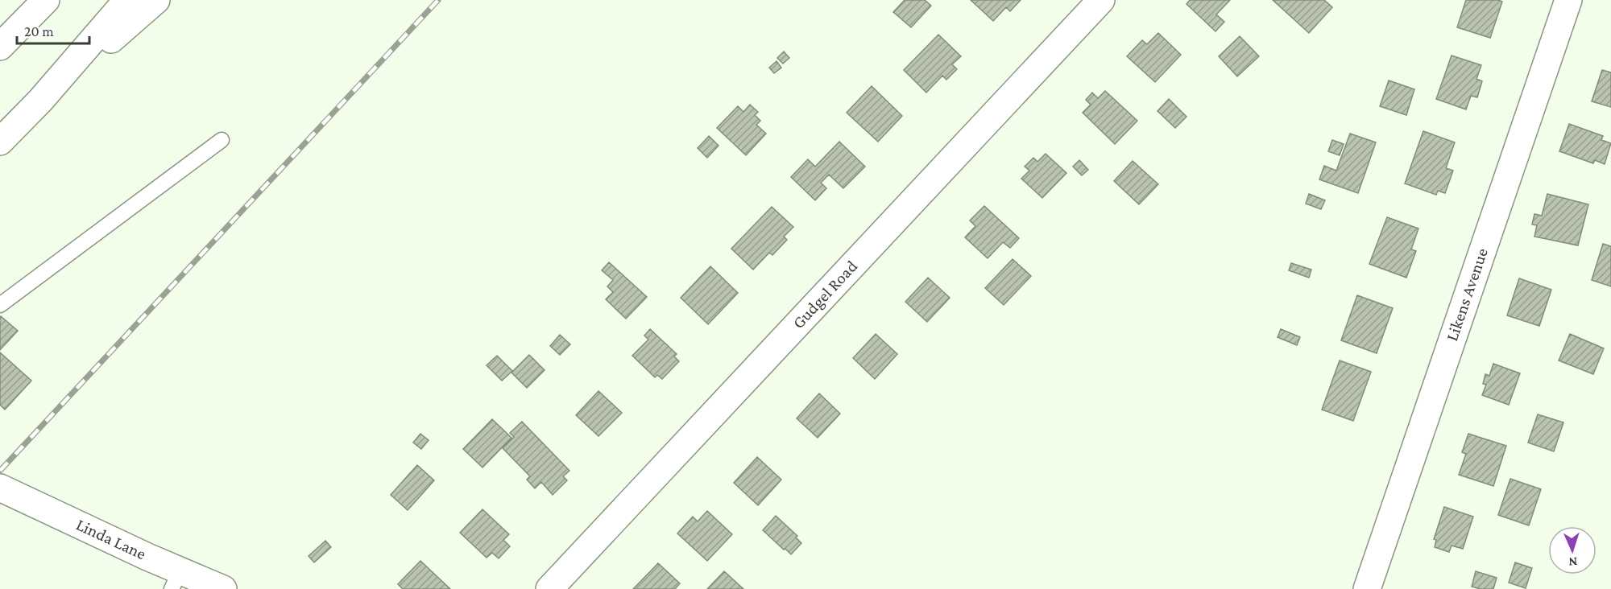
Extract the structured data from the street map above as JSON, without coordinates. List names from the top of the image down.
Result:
{
  "streets": {
    "main road": ["Gudgel Road", "Likens Avenue", "Linda Lane"]
  },
  "scale_bar": "20 m",
  "north": "bottom"
}
